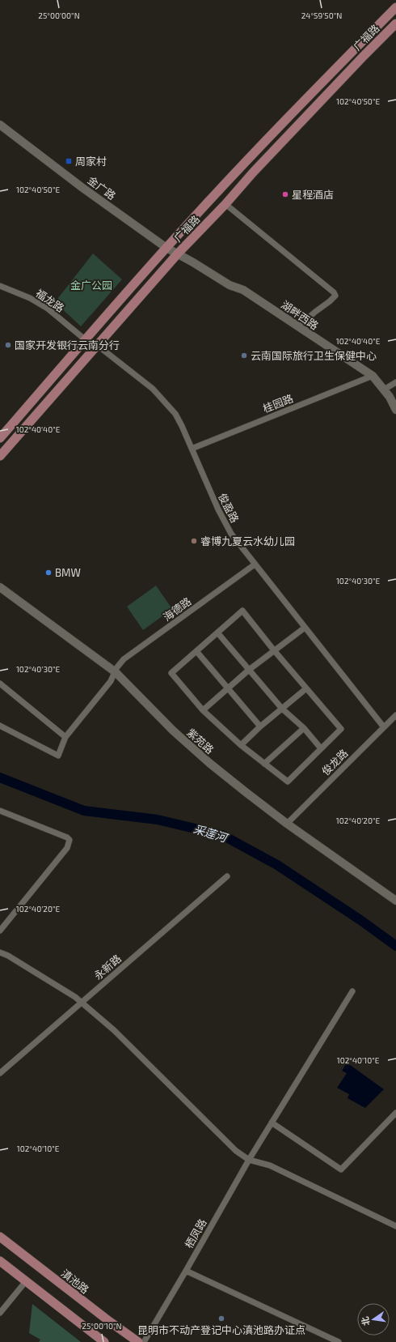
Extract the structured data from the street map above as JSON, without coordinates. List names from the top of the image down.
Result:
{
  "streets": {
    "main road": ["广福路", "滇池路"],
    "street": [
      "金广路",
      "福龙路",
      "湖畔西路",
      "桂园路",
      "俊盈路",
      "海德路",
      "紫苑路",
      "俊龙路",
      "永新路",
      "栖凤路"
    ]
  },
  "crossings": [
    ["广福路", "金广路"],
    ["广福路", "福龙路"],
    ["广福路", "湖畔西路"],
    ["广福路", "俊盈路"],
    ["金广路", "湖畔西路"],
    ["湖畔西路", "桂园路"],
    ["桂园路", "俊盈路"],
    ["俊盈路", "海德路"],
    ["俊盈路", "俊龙路"],
    ["海德路", "紫苑路"],
    ["紫苑路", "俊龙路"]
  ],
  "water": ["采莲河"],
  "parks": ["金广公园"],
  "places": {
    "transit": ["周家村"],
    "other": [
      "星程酒店",
      "国家开发银行云南分行",
      "云南国际旅行卫生保健中心",
      "睿博九夏云水幼儿园",
      "BMW",
      "昆明市不动产登记中心滇池路办证点"
    ]
  },
  "north": "left",
  "coordinates": [
    "25°00'00\"N",
    "24°59'50\"N",
    "102°40'50\"E",
    "102°40'40\"E",
    "102°40'30\"E",
    "102°40'20\"E",
    "102°40'10\"E",
    "25°00'10\"N"
  ]
}
